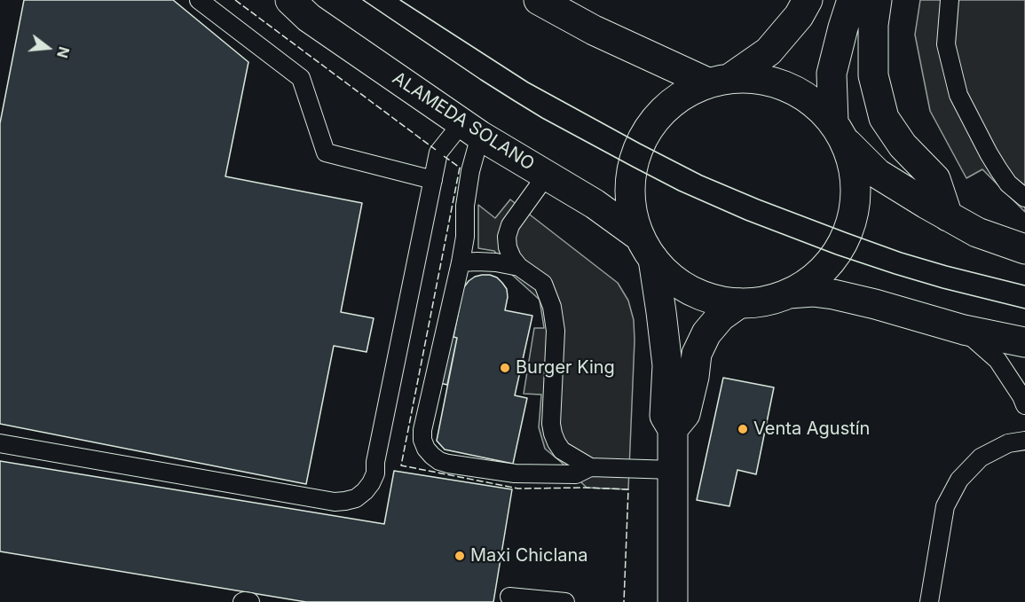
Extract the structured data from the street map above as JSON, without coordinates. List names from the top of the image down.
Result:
{
  "streets": {
    "main road": ["ALAMEDA SOLANO"]
  },
  "places": ["Burger King", "Venta Agustín", "Maxi Chiclana"],
  "north": "right"
}
